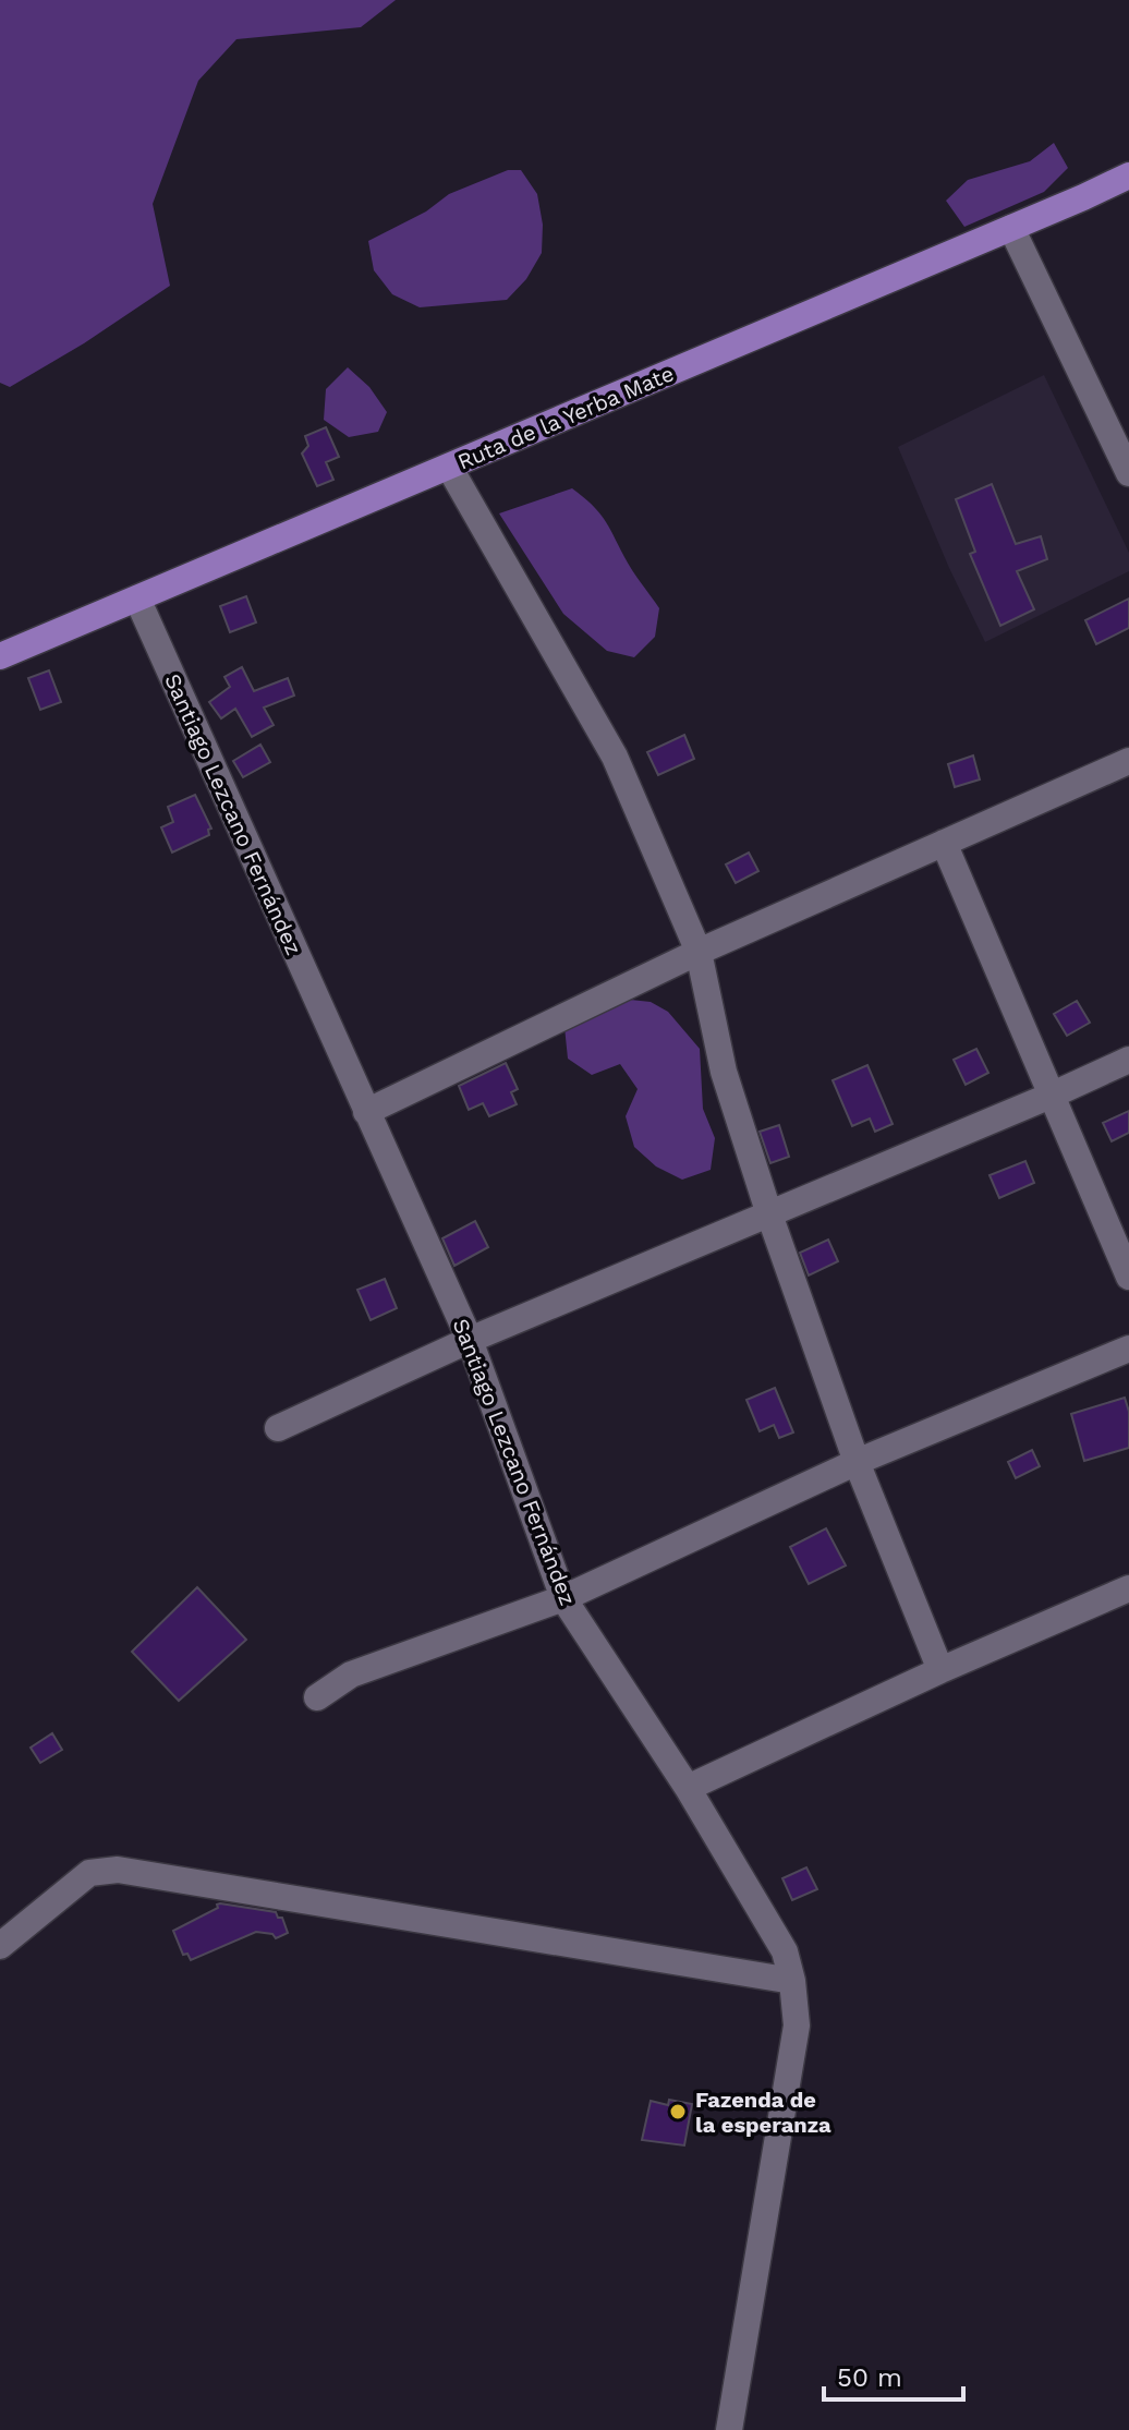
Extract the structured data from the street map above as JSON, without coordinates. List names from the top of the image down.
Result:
{
  "streets": {
    "main road": ["Ruta de la Yerba Mate"],
    "street": ["Santiago Lezcano Fernández"]
  },
  "crossings": [
    ["Ruta de la Yerba Mate", "Santiago Lezcano Fernández"]
  ],
  "places": ["Fazenda de la esperanza"],
  "scale_bar": "50 m"
}
